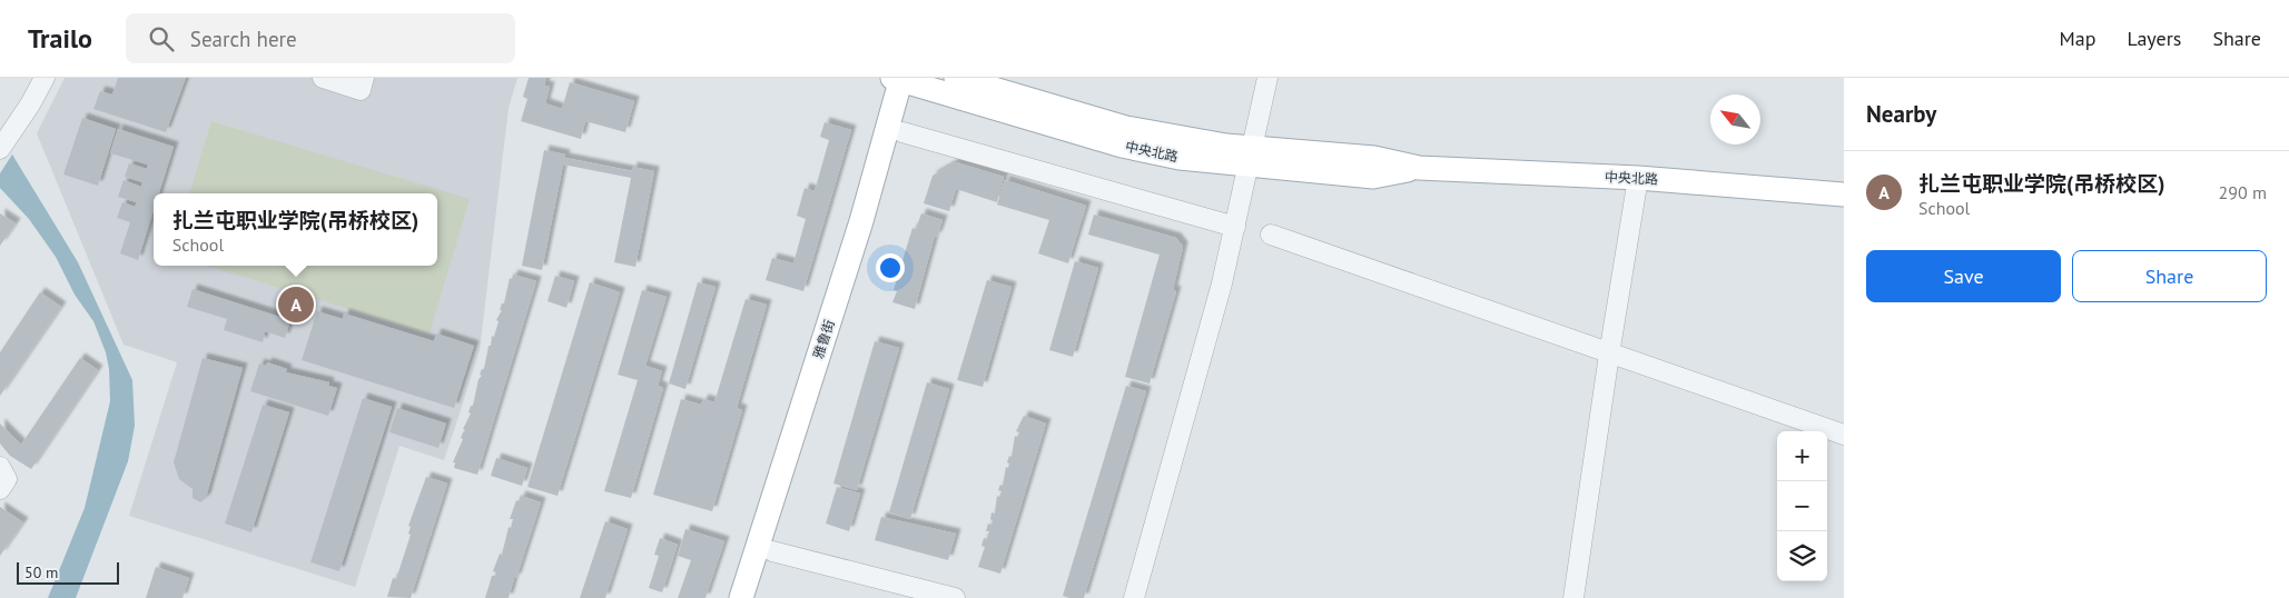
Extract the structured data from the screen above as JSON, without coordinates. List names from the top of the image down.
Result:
{
  "streets": {
    "main road": ["中央北路", "雅鲁街"]
  },
  "crossings": [
    ["中央北路", "雅鲁街"]
  ],
  "scale_bar": "50 m",
  "north": "top left",
  "page": {
    "header": "Trailo",
    "search": "Search here",
    "nav": ["Map", "Layers", "Share"],
    "heading": "Nearby",
    "list": [
      {
        "mark": "A",
        "name": "扎兰屯职业学院(吊桥校区)",
        "note": "School",
        "value": "290 m"
      }
    ],
    "popup": ["扎兰屯职业学院(吊桥校区)", "School"],
    "buttons": ["Save", "Share"],
    "pins": "A",
    "map_buttons": ["+", "−"],
    "scale": "50 m"
  }
}
